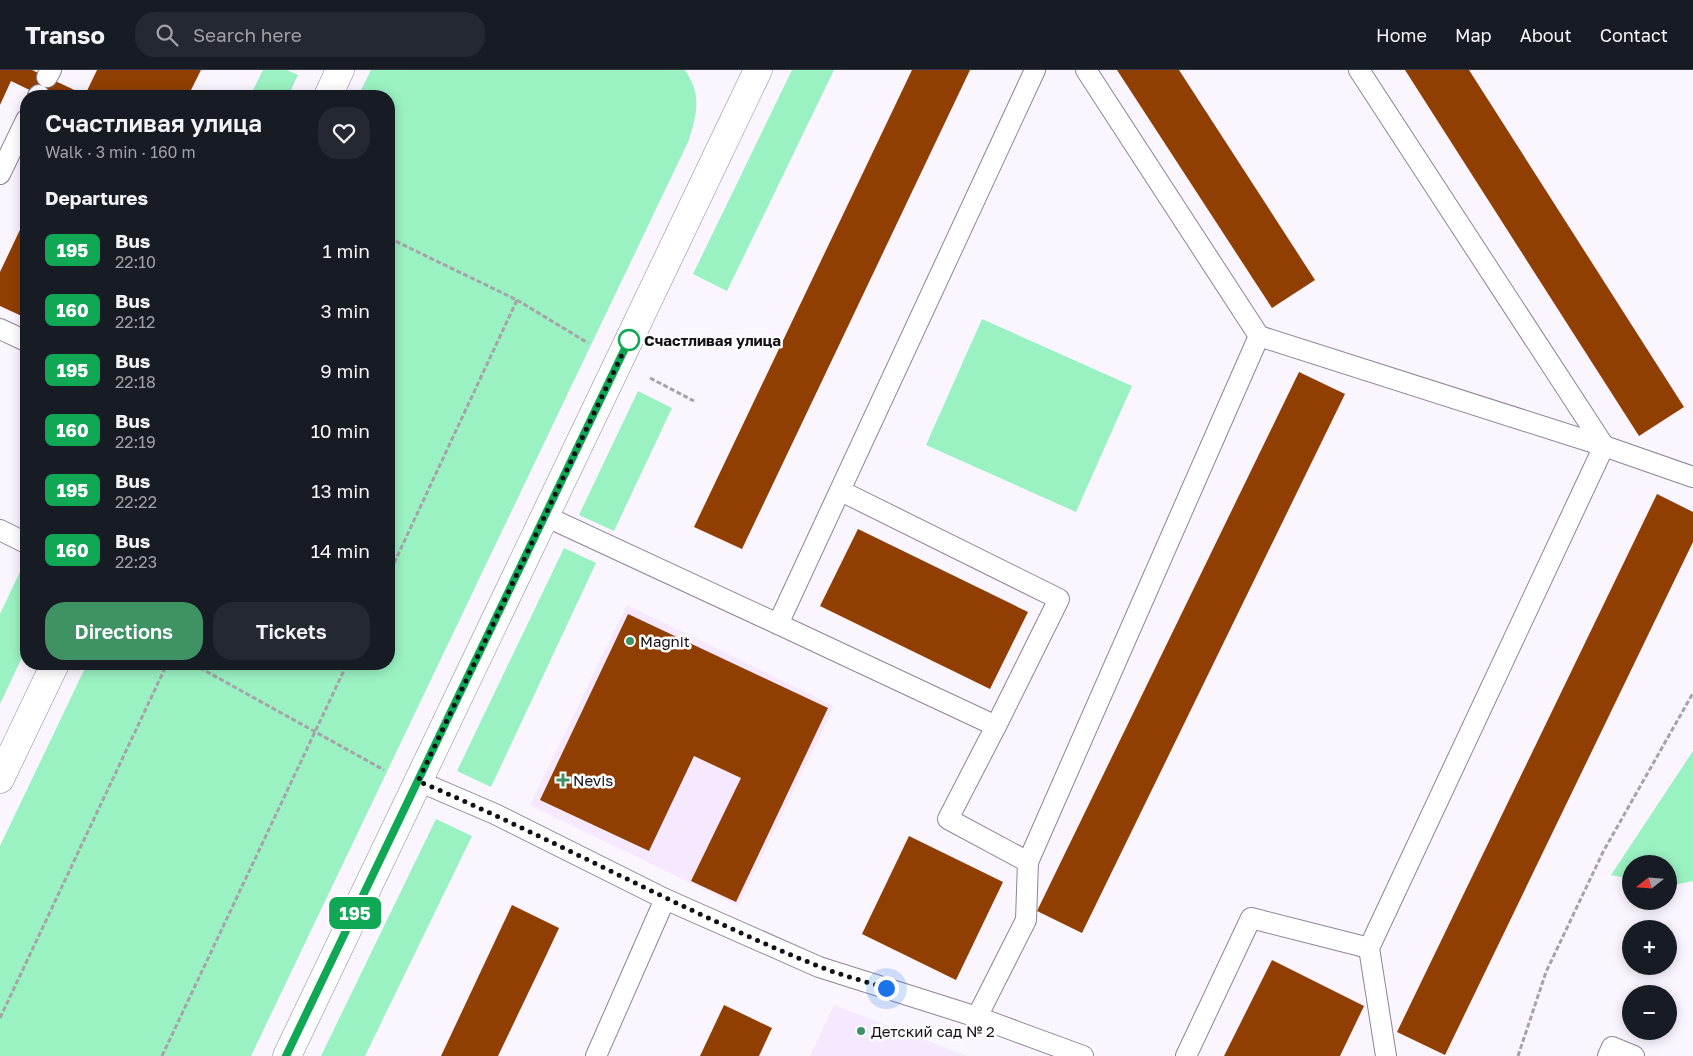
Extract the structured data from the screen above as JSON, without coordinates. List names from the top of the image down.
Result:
{
  "places": {
    "other": ["Счастливая улица", "Magnit", "Детский сад № 2"],
    "health": ["Nevis"]
  },
  "lines": ["bus line 195"],
  "north": "left",
  "page": {
    "header": "Transo",
    "search": "Search here",
    "nav": [
      "Home",
      "Map",
      "About",
      "Contact"
    ],
    "on_map": "195",
    "heading": [
      ["Счастливая улица", "Walk · 3 min · 160 m"],
      "Departures"
    ],
    "list": [
      {
        "mark": "195",
        "name": "Bus",
        "note": "22:10",
        "value": "1 min"
      },
      {
        "mark": "160",
        "name": "Bus",
        "note": "22:12",
        "value": "3 min"
      },
      {
        "mark": "195",
        "name": "Bus",
        "note": "22:18",
        "value": "9 min"
      },
      {
        "mark": "160",
        "name": "Bus",
        "note": "22:19",
        "value": "10 min"
      },
      {
        "mark": "195",
        "name": "Bus",
        "note": "22:22",
        "value": "13 min"
      },
      {
        "mark": "160",
        "name": "Bus",
        "note": "22:23",
        "value": "14 min"
      }
    ],
    "buttons": ["Directions", "Tickets"],
    "map_buttons": ["+", "−"]
  }
}
